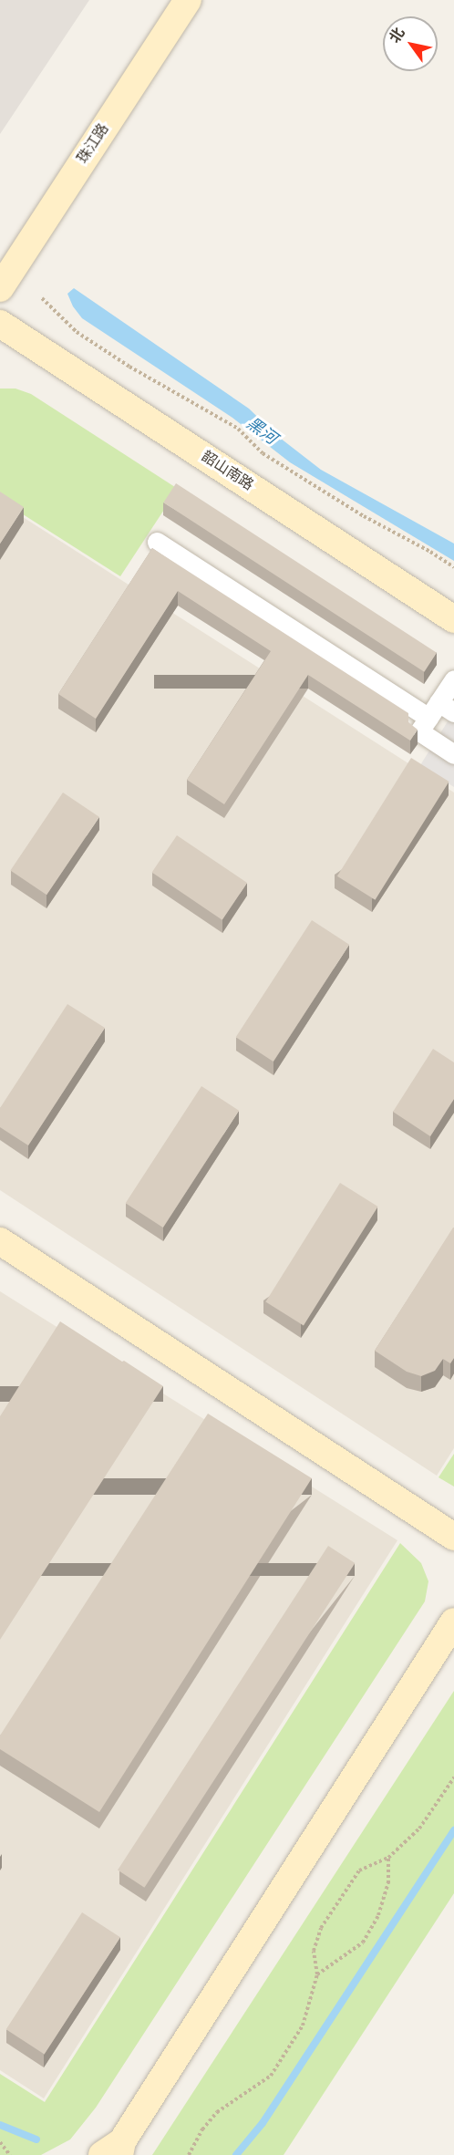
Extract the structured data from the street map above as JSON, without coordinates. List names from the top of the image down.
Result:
{
  "streets": {
    "street": ["珠江路", "韶山南路"]
  },
  "water": ["黑河"],
  "north": "top left"
}
